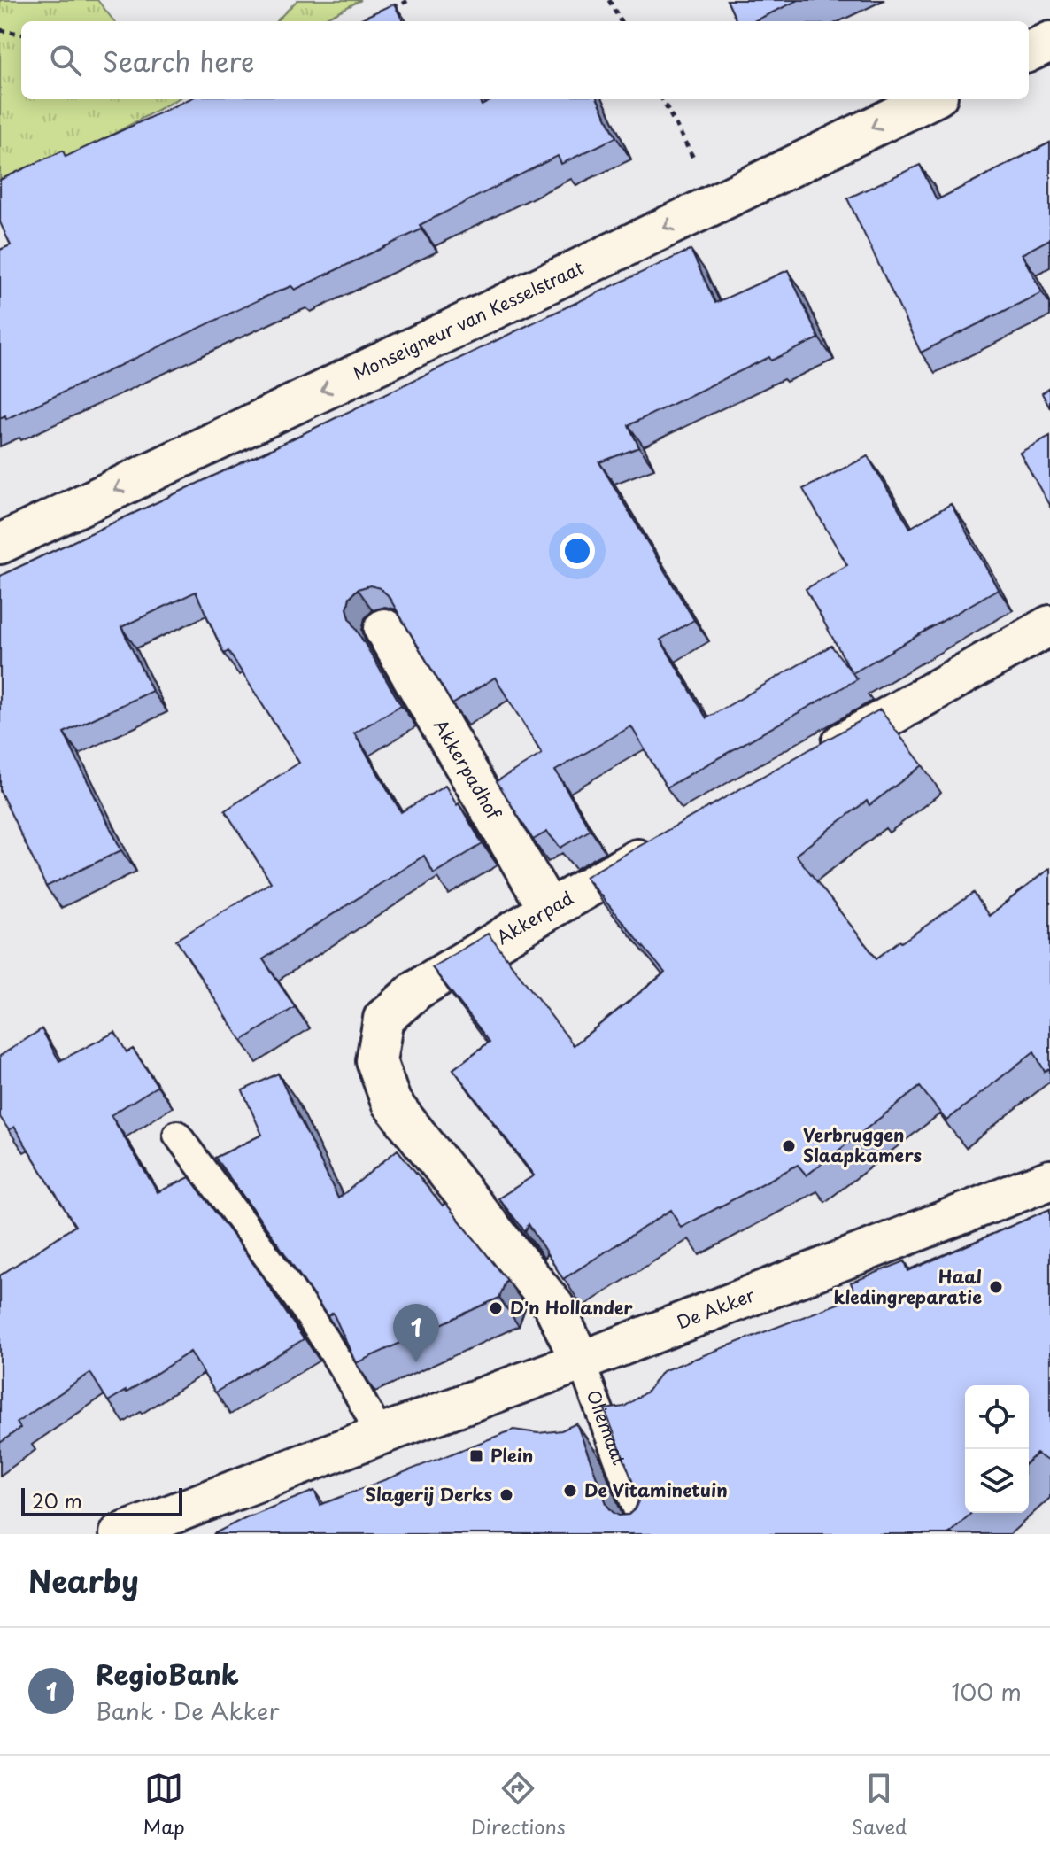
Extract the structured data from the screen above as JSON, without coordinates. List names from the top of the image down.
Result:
{
  "streets": {
    "street": [
      "Monseigneur van Kesselstraat",
      "Akkerpadhof",
      "Akkerpad",
      "De Akker"
    ],
    "lane": ["Oliemaat"]
  },
  "crossings": [
    ["Akkerpadhof", "Akkerpad"],
    ["Akkerpad", "De Akker"],
    ["Akkerpad", "Oliemaat"],
    ["De Akker", "Oliemaat"]
  ],
  "one_way": ["Monseigneur van Kesselstraat"],
  "places": {
    "other": [
      "Verbruggen Slaapkamers",
      "Haal kledingreparatie",
      "D'n Hollander",
      "De Vitaminetuin",
      "Slagerij Derks"
    ],
    "transit": ["Plein"]
  },
  "scale_bar": "20 m",
  "page": {
    "search": "Search here",
    "pins": "1",
    "scale": "20 m",
    "heading": "Nearby",
    "list": [
      {
        "mark": "1",
        "name": "RegioBank",
        "note": "Bank · De Akker",
        "value": "100 m"
      }
    ],
    "nav": ["Map", "Directions", "Saved"]
  }
}
